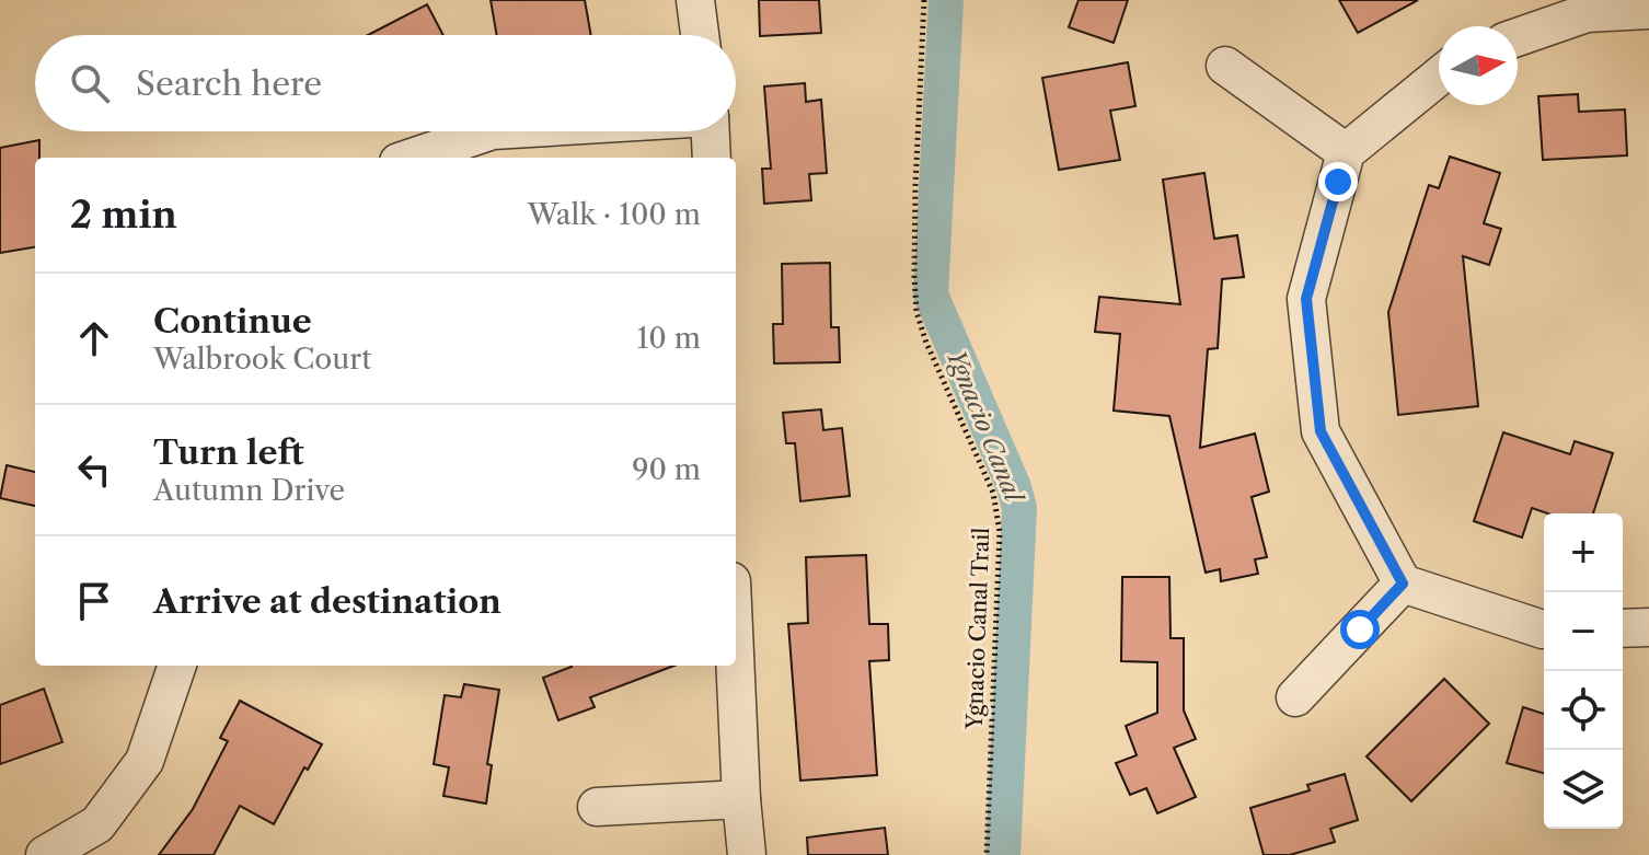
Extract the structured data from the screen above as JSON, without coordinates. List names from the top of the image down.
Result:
{
  "streets": {
    "path": ["Ygnacio Canal Trail"]
  },
  "water": ["Ygnacio Canal"],
  "north": "right",
  "page": {
    "search": "Search here",
    "heading": ["2 min", "Walk · 100 m"],
    "list": [
      ["Continue", "Walbrook Court", "10 m"],
      ["Turn left", "Autumn Drive", "90 m"],
      "Arrive at destination"
    ],
    "map_buttons": ["+", "−"]
  }
}
